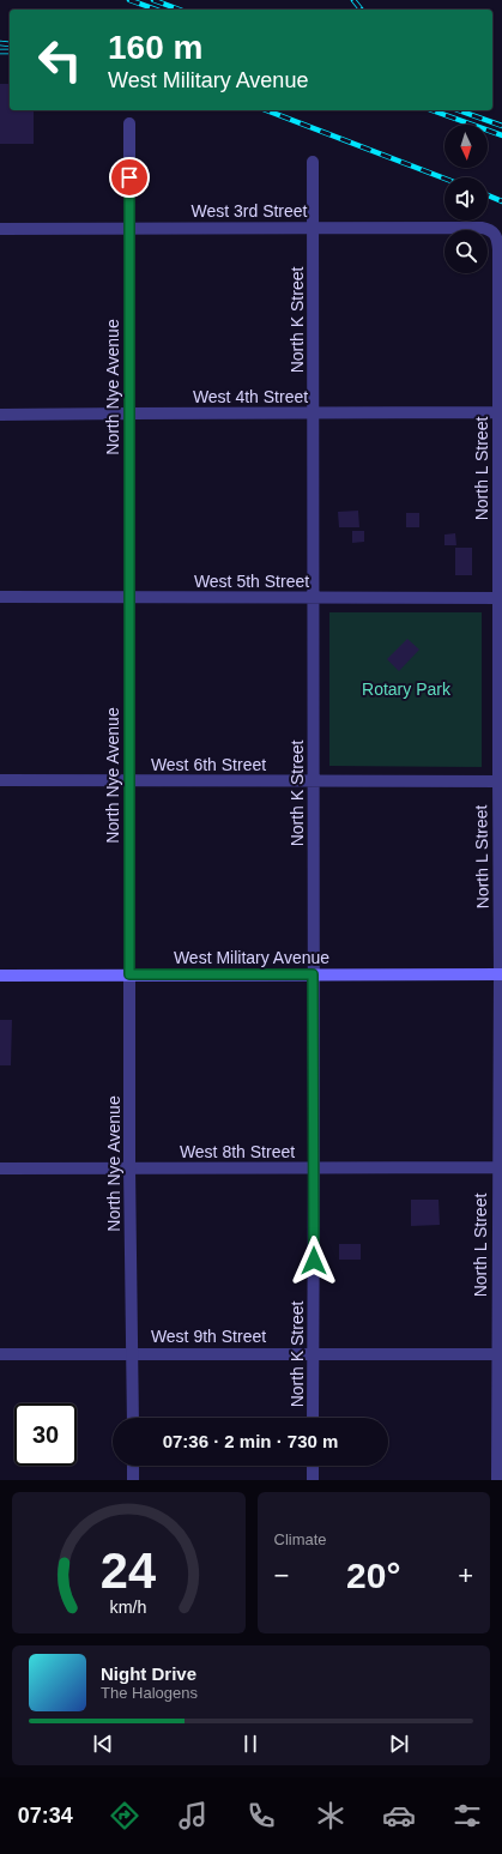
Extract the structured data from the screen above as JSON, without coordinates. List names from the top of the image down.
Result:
{
  "streets": {
    "main road": ["West Military Avenue"],
    "street": [
      "West 3rd Street",
      "North K Street",
      "North Nye Avenue",
      "West 4th Street",
      "North L Street",
      "West 5th Street",
      "West 6th Street",
      "West 8th Street",
      "West 9th Street"
    ]
  },
  "crossings": [
    ["West 3rd Street", "North K Street"],
    ["West 3rd Street", "North Nye Avenue"],
    ["West 3rd Street", "North L Street"],
    ["North K Street", "West 4th Street"],
    ["North K Street", "West 5th Street"],
    ["North K Street", "West 6th Street"],
    ["North K Street", "West Military Avenue"],
    ["North K Street", "West 8th Street"],
    ["North K Street", "West 9th Street"],
    ["North Nye Avenue", "West 4th Street"],
    ["North Nye Avenue", "West 5th Street"],
    ["North Nye Avenue", "West 6th Street"],
    ["North Nye Avenue", "West Military Avenue"],
    ["North Nye Avenue", "West 8th Street"],
    ["North Nye Avenue", "West 9th Street"],
    ["West 4th Street", "North L Street"],
    ["North L Street", "West 5th Street"],
    ["North L Street", "West 6th Street"],
    ["North L Street", "West Military Avenue"],
    ["North L Street", "West 8th Street"],
    ["North L Street", "West 9th Street"]
  ],
  "parks": ["Rotary Park"],
  "north": "bottom",
  "page": {
    "turn": ["160 m", "West Military Avenue"],
    "limit": "30",
    "trip": "07:36 · 2 min · 730 m",
    "tile": "Climate",
    "heat": ["−", "20°", "+"],
    "song": ["Night Drive", "The Halogens"],
    "tabs": "07:34",
    "gauge": ["24", "km/h"]
  }
}
